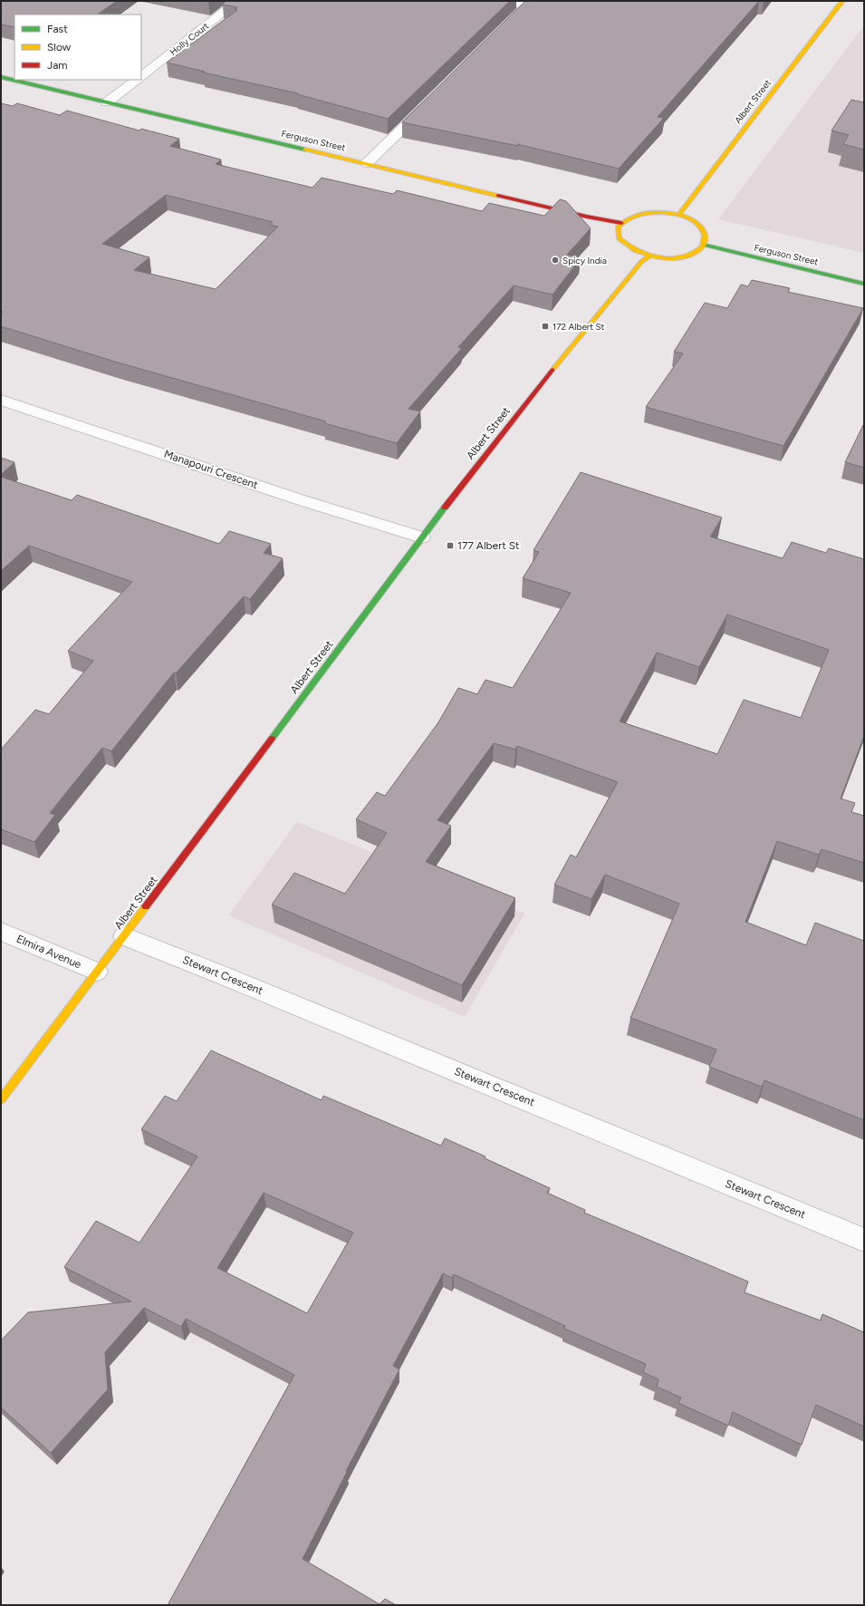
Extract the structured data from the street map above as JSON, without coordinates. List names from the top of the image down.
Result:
{
  "streets": {
    "main road": ["Albert Street", "Ferguson Street"],
    "street": [
      "Holly Court",
      "Manapouri Crescent",
      "Elmira Avenue",
      "Stewart Crescent"
    ]
  },
  "crossings": [
    ["Albert Street", "Manapouri Crescent"],
    ["Albert Street", "Elmira Avenue"],
    ["Albert Street", "Stewart Crescent"]
  ],
  "places": {
    "other": ["Spicy India"],
    "transit": ["172 Albert St", "177 Albert St"]
  },
  "legend": ["Fast", "Slow", "Jam"]
}
